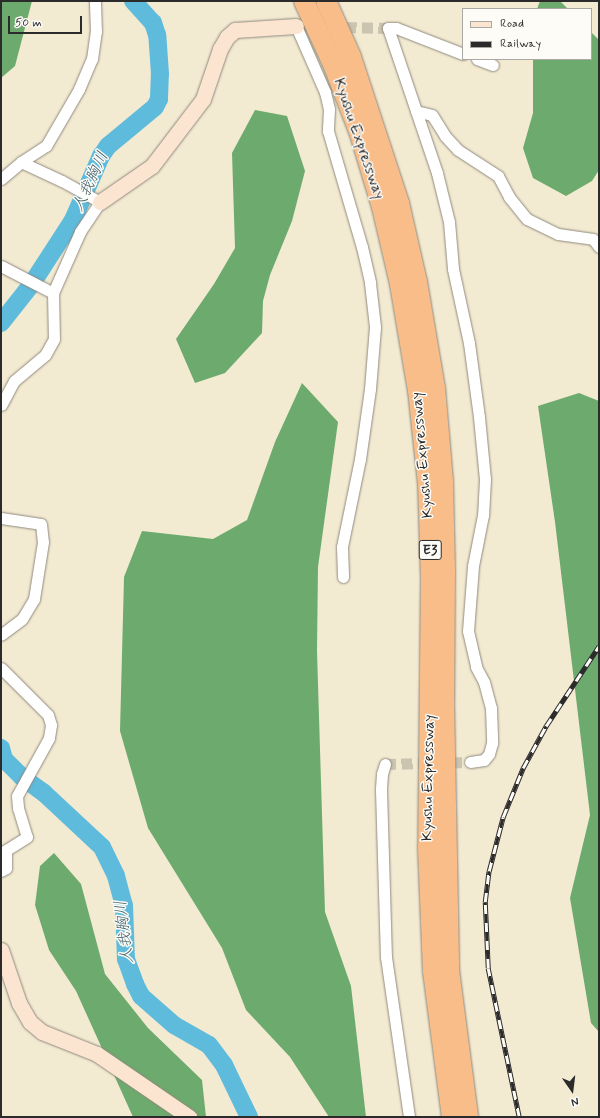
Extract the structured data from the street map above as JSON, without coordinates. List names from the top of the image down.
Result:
{
  "streets": {
    "highway": ["Kyushu Expressway", "E3"]
  },
  "water": ["人我胸川"],
  "legend": ["Road", "Railway"],
  "scale_bar": "50 m",
  "north": "bottom"
}
